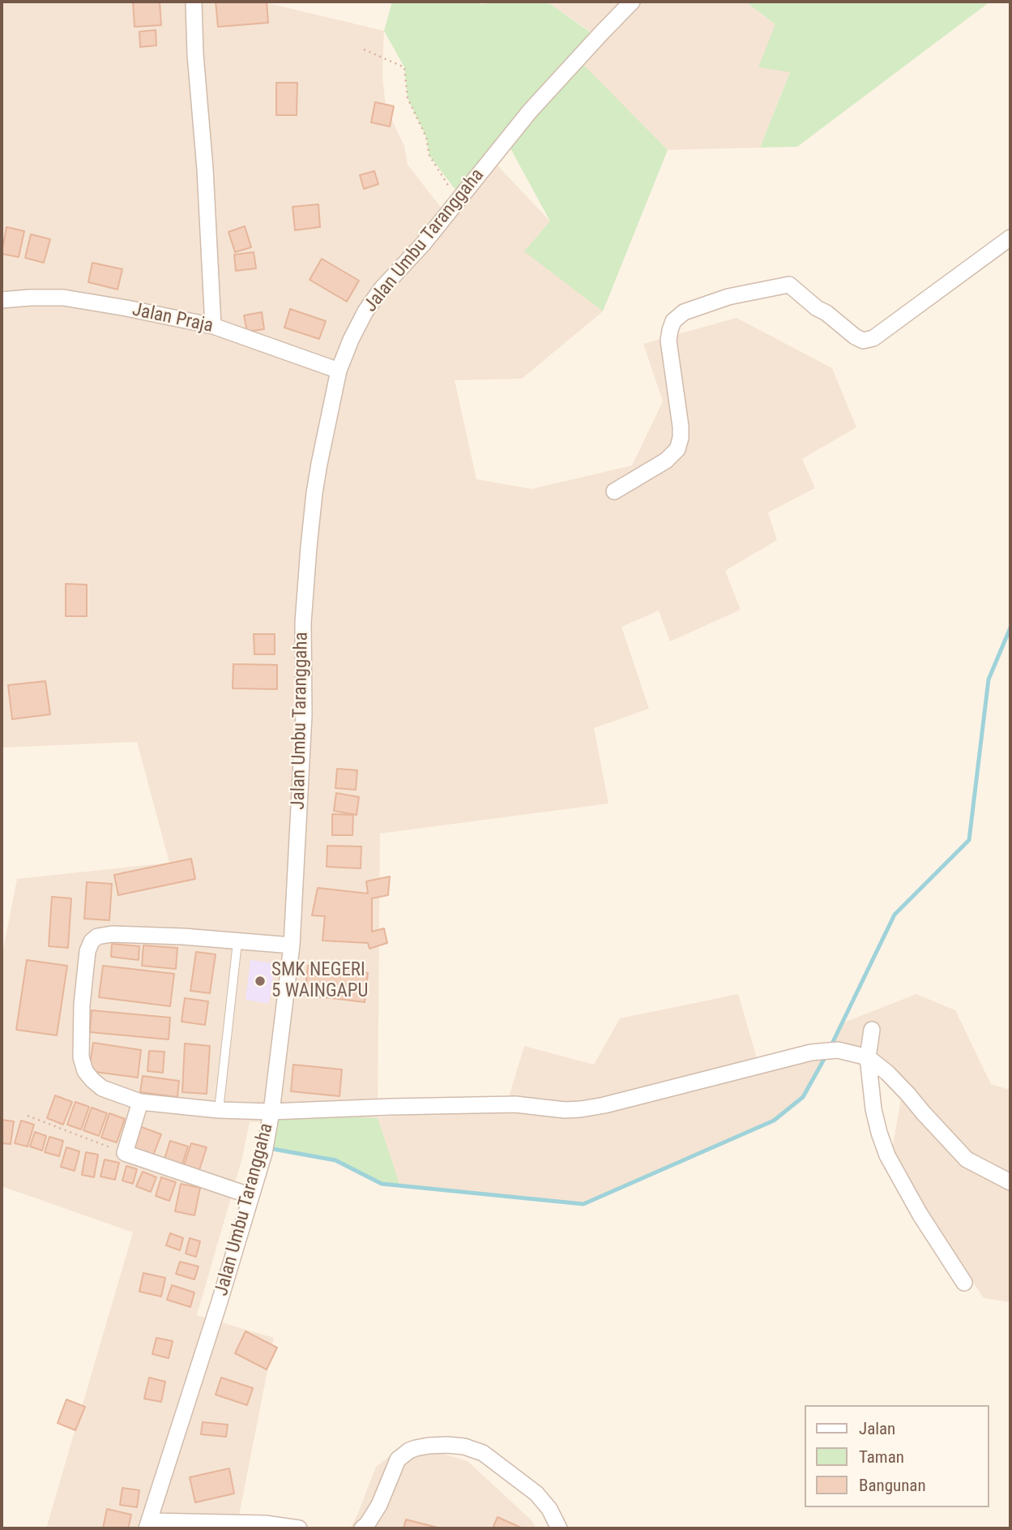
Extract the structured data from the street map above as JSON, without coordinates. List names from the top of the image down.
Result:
{
  "streets": {
    "street": ["Jalan Umbu Taranggaha", "Jalan Praja"]
  },
  "crossings": [
    ["Jalan Umbu Taranggaha", "Jalan Praja"]
  ],
  "places": ["SMK NEGERI 5 WAINGAPU"],
  "legend": ["Jalan", "Taman", "Bangunan"]
}
